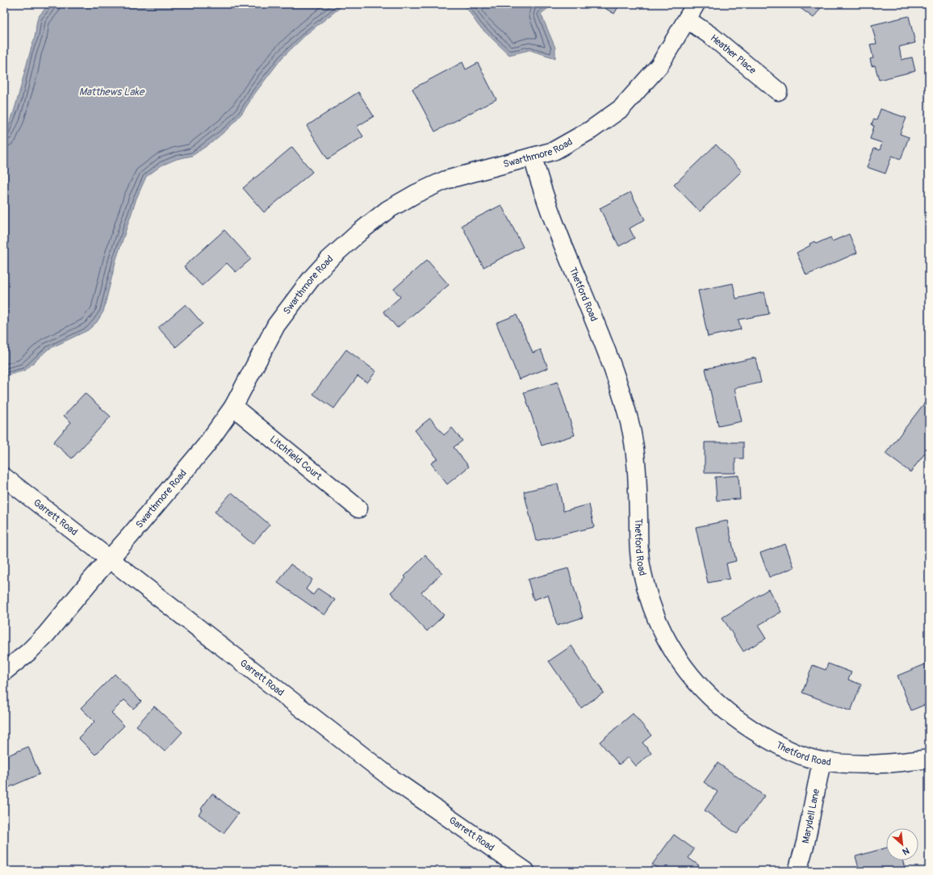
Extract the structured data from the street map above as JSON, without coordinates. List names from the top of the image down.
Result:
{
  "streets": {
    "street": [
      "Heather Place",
      "Swarthmore Road",
      "Thetford Road",
      "Litchfield Court",
      "Garrett Road",
      "Marydell Lane"
    ]
  },
  "crossings": [
    ["Heather Place", "Swarthmore Road"],
    ["Swarthmore Road", "Thetford Road"],
    ["Swarthmore Road", "Litchfield Court"],
    ["Swarthmore Road", "Garrett Road"],
    ["Thetford Road", "Marydell Lane"]
  ],
  "water": ["Matthews Lake"],
  "north": "bottom right"
}
